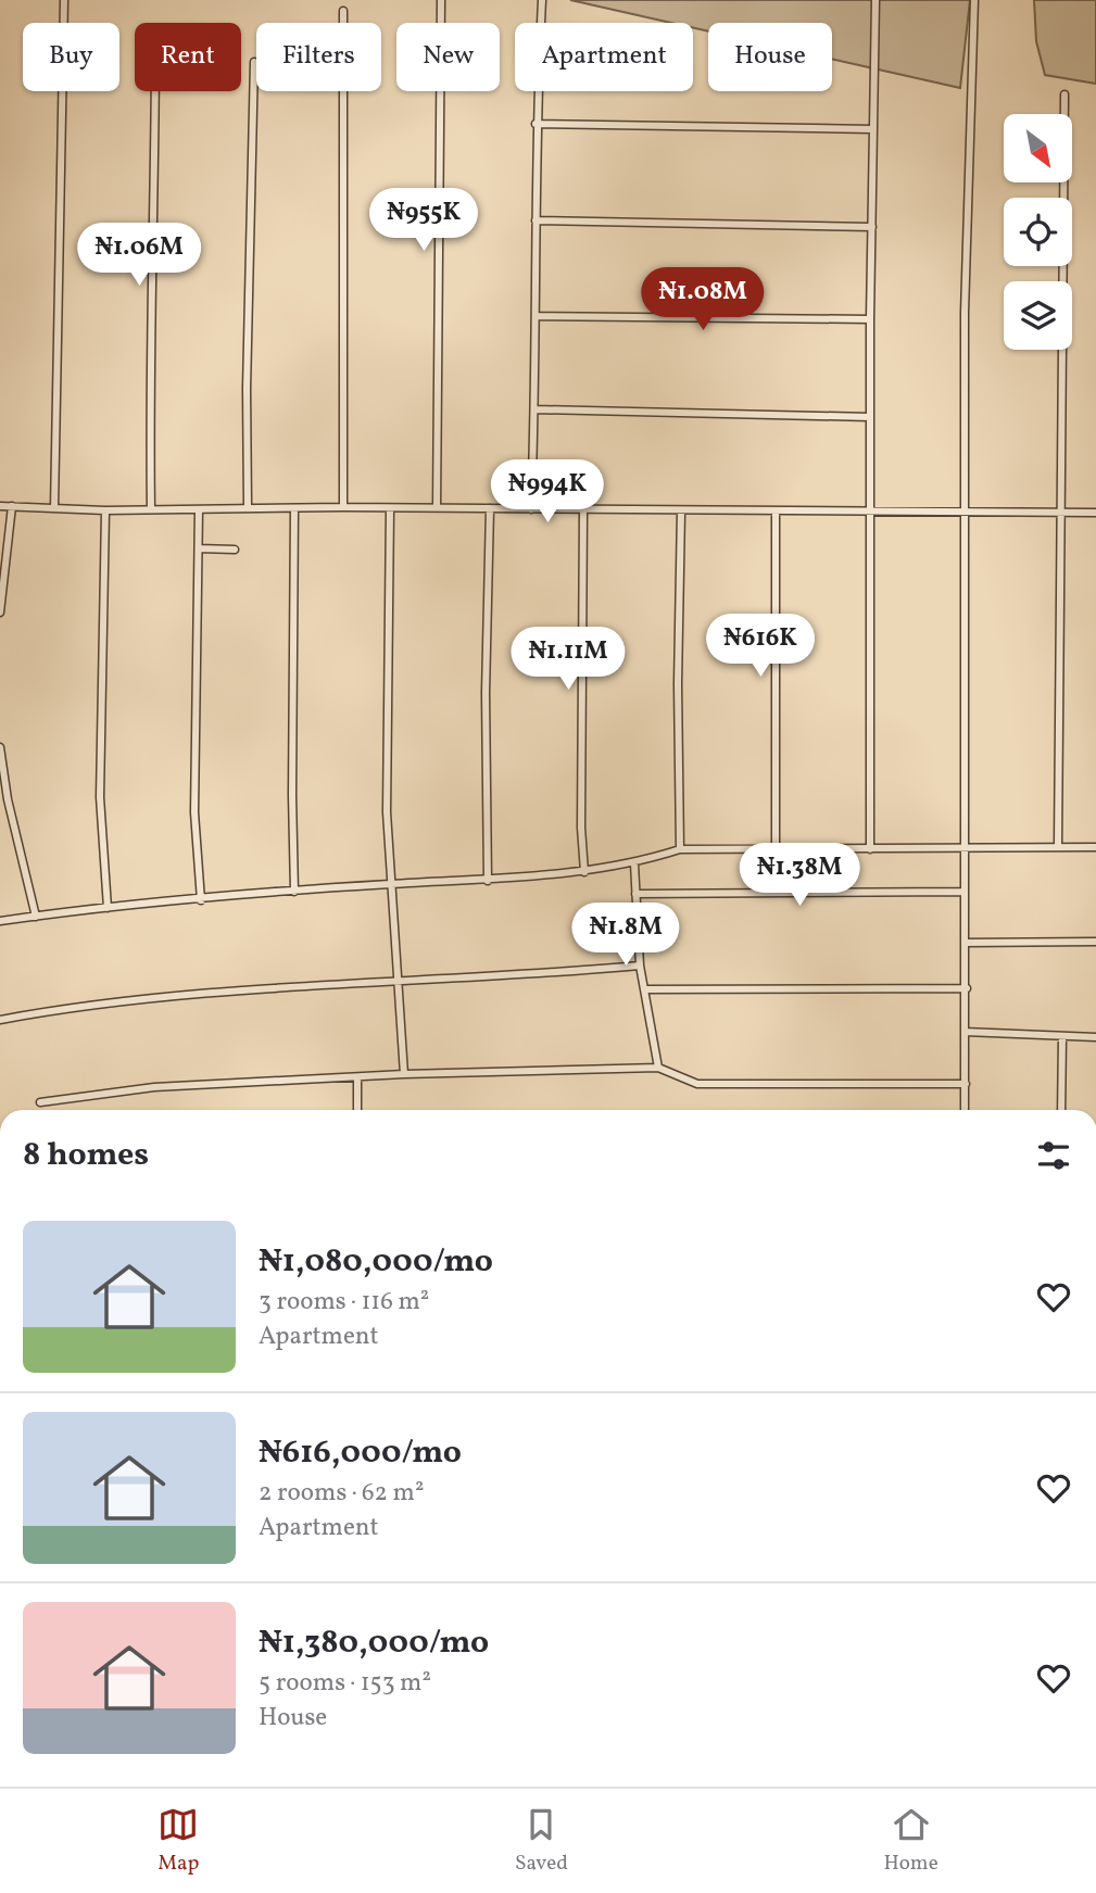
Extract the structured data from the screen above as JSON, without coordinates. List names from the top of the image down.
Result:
{
  "north": "bottom right",
  "page": {
    "chip": [
      "Buy",
      "Rent",
      "Filters",
      "New",
      "Apartment",
      "House"
    ],
    "price": [
      "₦955K",
      "₦1.06M",
      "₦1.08M",
      "₦994K",
      "₦616K",
      "₦1.11M",
      "₦1.38M",
      "₦1.8M"
    ],
    "heading": "8 homes",
    "list": [
      {
        "name": "₦1,080,000/mo",
        "note": "3 rooms · 116 m² · Apartment"
      },
      {
        "name": "₦616,000/mo",
        "note": "2 rooms · 62 m² · Apartment"
      },
      {
        "name": "₦1,380,000/mo",
        "note": "5 rooms · 153 m² · House"
      }
    ],
    "tabs": ["Map", "Saved", "Home"]
  }
}
